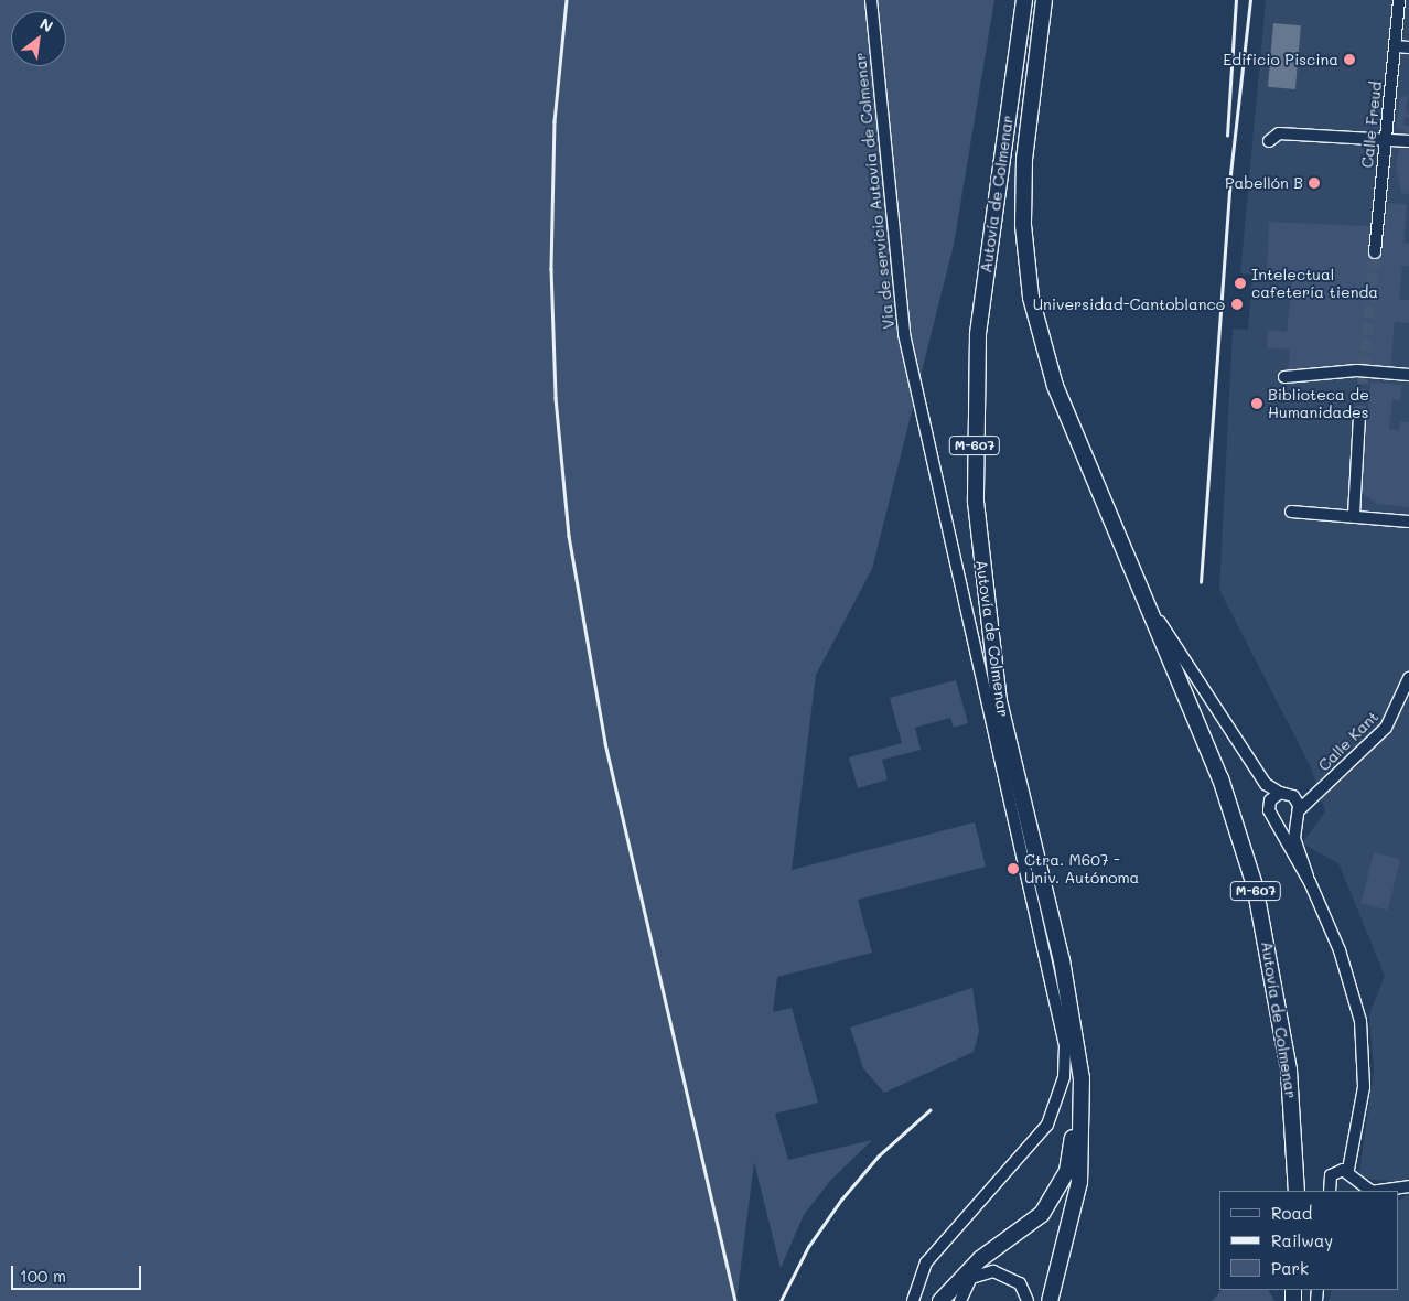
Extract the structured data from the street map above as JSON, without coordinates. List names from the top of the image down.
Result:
{
  "streets": {
    "highway": ["Autovía de Colmenar", "M-607"],
    "street": ["Calle Freud", "Vía de servicio Autovía de Colmenar", "Calle Kant"]
  },
  "places": [
    "Edificio Piscina",
    "Pabellón B",
    "Intelectual cafetería tienda",
    "Universidad-Cantoblanco",
    "Biblioteca de Humanidades",
    "Ctra. M607 - Univ. Autónoma"
  ],
  "legend": ["Road", "Railway", "Park"],
  "scale_bar": "100 m",
  "north": "top right"
}
